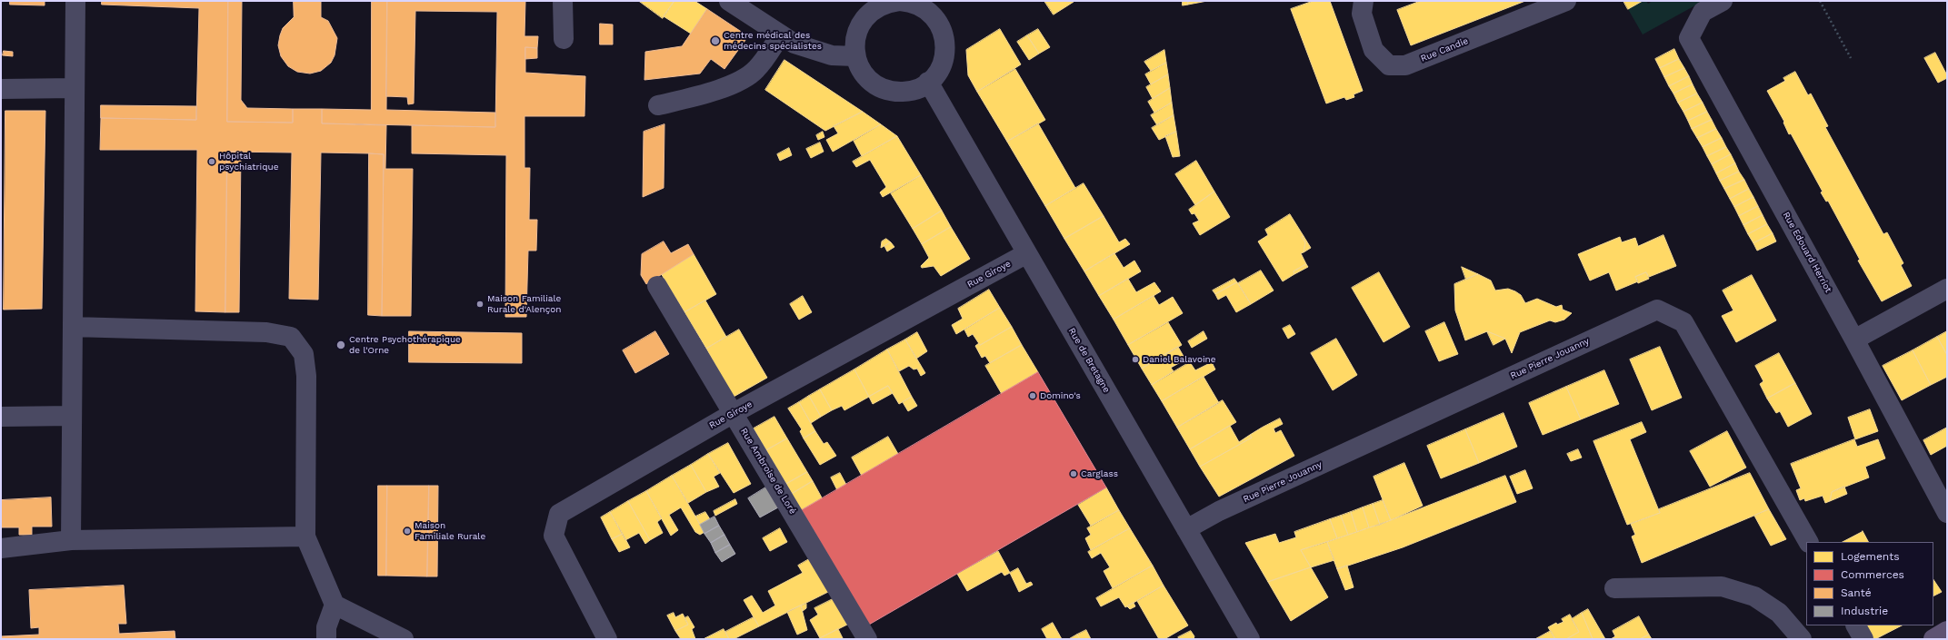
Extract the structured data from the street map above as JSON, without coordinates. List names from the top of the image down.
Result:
{
  "streets": {
    "street": [
      "Rue Candie",
      "Rue Edouard Herriot",
      "Rue Giroye",
      "Rue Pierre Jouanny",
      "Rue de Bretagne",
      "Rue Ambroise de Loré"
    ]
  },
  "crossings": [
    ["Rue Giroye", "Rue de Bretagne"],
    ["Rue Giroye", "Rue Ambroise de Loré"],
    ["Rue Pierre Jouanny", "Rue de Bretagne"]
  ],
  "places": [
    "Centre médical des médecins spécialistes",
    "Hôpital psychiatrique",
    "Maison Familiale Rurale d'Alençon",
    "Centre Psychothérapique de l'Orne",
    "Daniel Balavoine",
    "Domino's",
    "Carglass",
    "Maison Familiale Rurale"
  ],
  "legend": [
    "Logements",
    "Commerces",
    "Santé",
    "Industrie"
  ]
}
